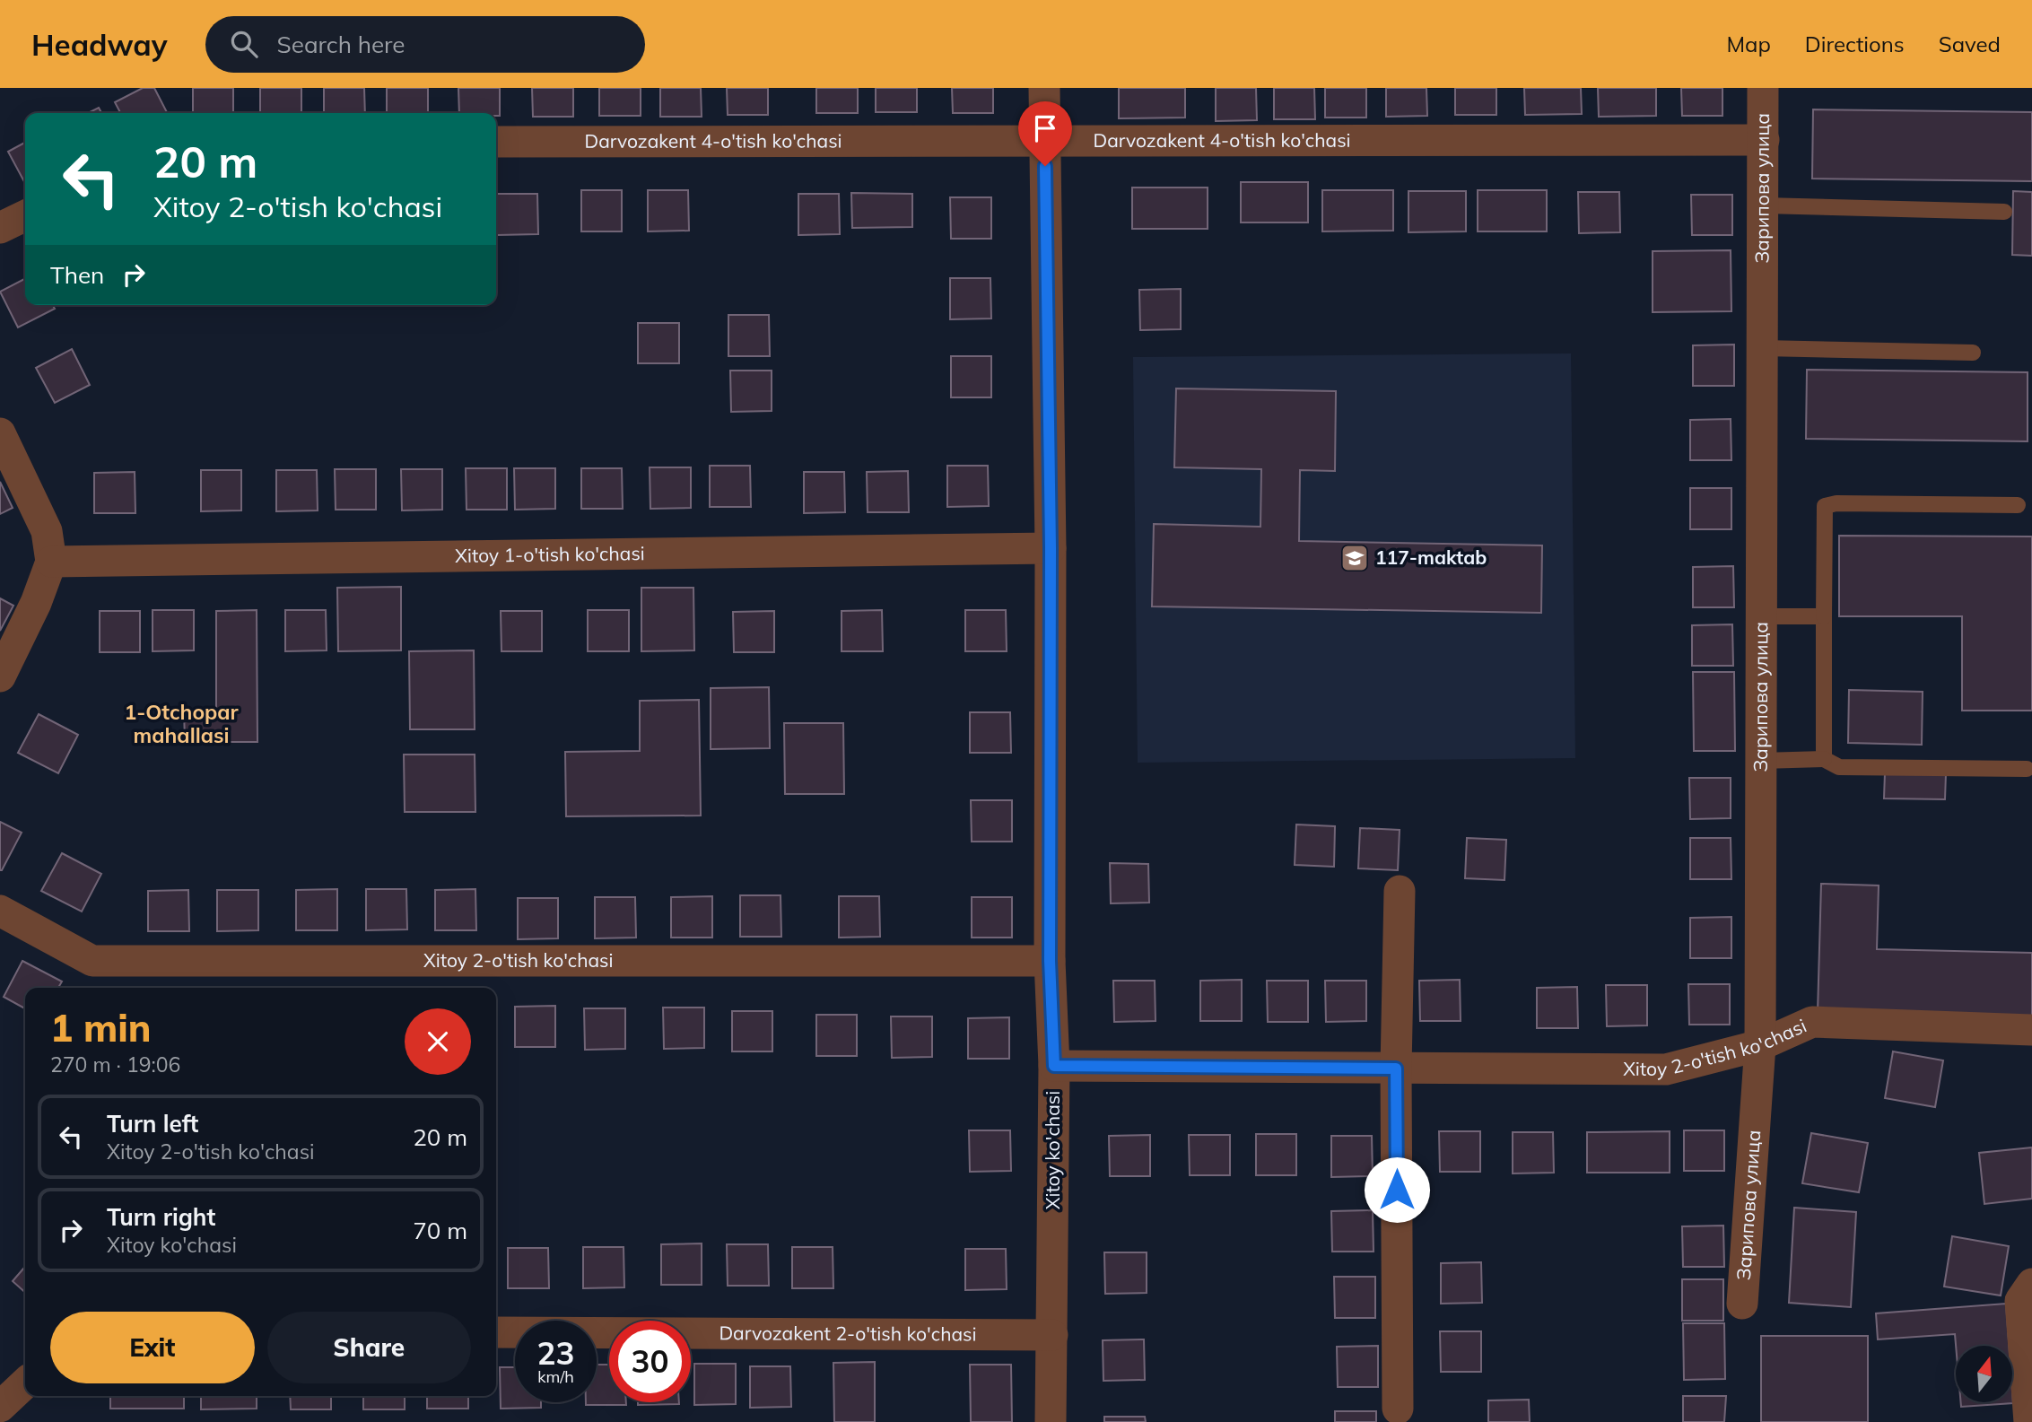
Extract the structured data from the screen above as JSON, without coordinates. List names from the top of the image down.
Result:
{
  "streets": {
    "street": [
      "Darvozakent 4-o'tish ko'chasi",
      "Зарипова улица",
      "Xitoy 1-o'tish ko'chasi",
      "Xitoy 2-o'tish ko'chasi",
      "Xitoy ko'chasi",
      "Darvozakent 2-o'tish ko'chasi"
    ]
  },
  "crossings": [
    ["Darvozakent 4-o'tish ko'chasi", "Зарипова улица"],
    ["Darvozakent 4-o'tish ko'chasi", "Xitoy ko'chasi"],
    ["Зарипова улица", "Xitoy 2-o'tish ko'chasi"],
    ["Xitoy 1-o'tish ko'chasi", "Xitoy ko'chasi"],
    ["Xitoy 2-o'tish ko'chasi", "Xitoy ko'chasi"],
    ["Xitoy ko'chasi", "Darvozakent 2-o'tish ko'chasi"]
  ],
  "districts": ["1-Otchopar mahallasi"],
  "places": {
    "school or university": ["117-maktab"]
  },
  "north": "top",
  "page": {
    "header": "Headway",
    "search": "Search here",
    "nav": ["Map", "Directions", "Saved"],
    "turn": ["20 m", "Xitoy 2-o'tish ko'chasi"],
    "then": "Then",
    "heading": ["1 min", "270 m · 19:06"],
    "list": [
      {
        "name": "Turn left",
        "note": "Xitoy 2-o'tish ko'chasi",
        "value": "20 m"
      },
      {
        "name": "Turn right",
        "note": "Xitoy ko'chasi",
        "value": "70 m"
      }
    ],
    "buttons": ["Exit", "Share"],
    "speed": "23 km/h",
    "limit": "30"
  }
}
